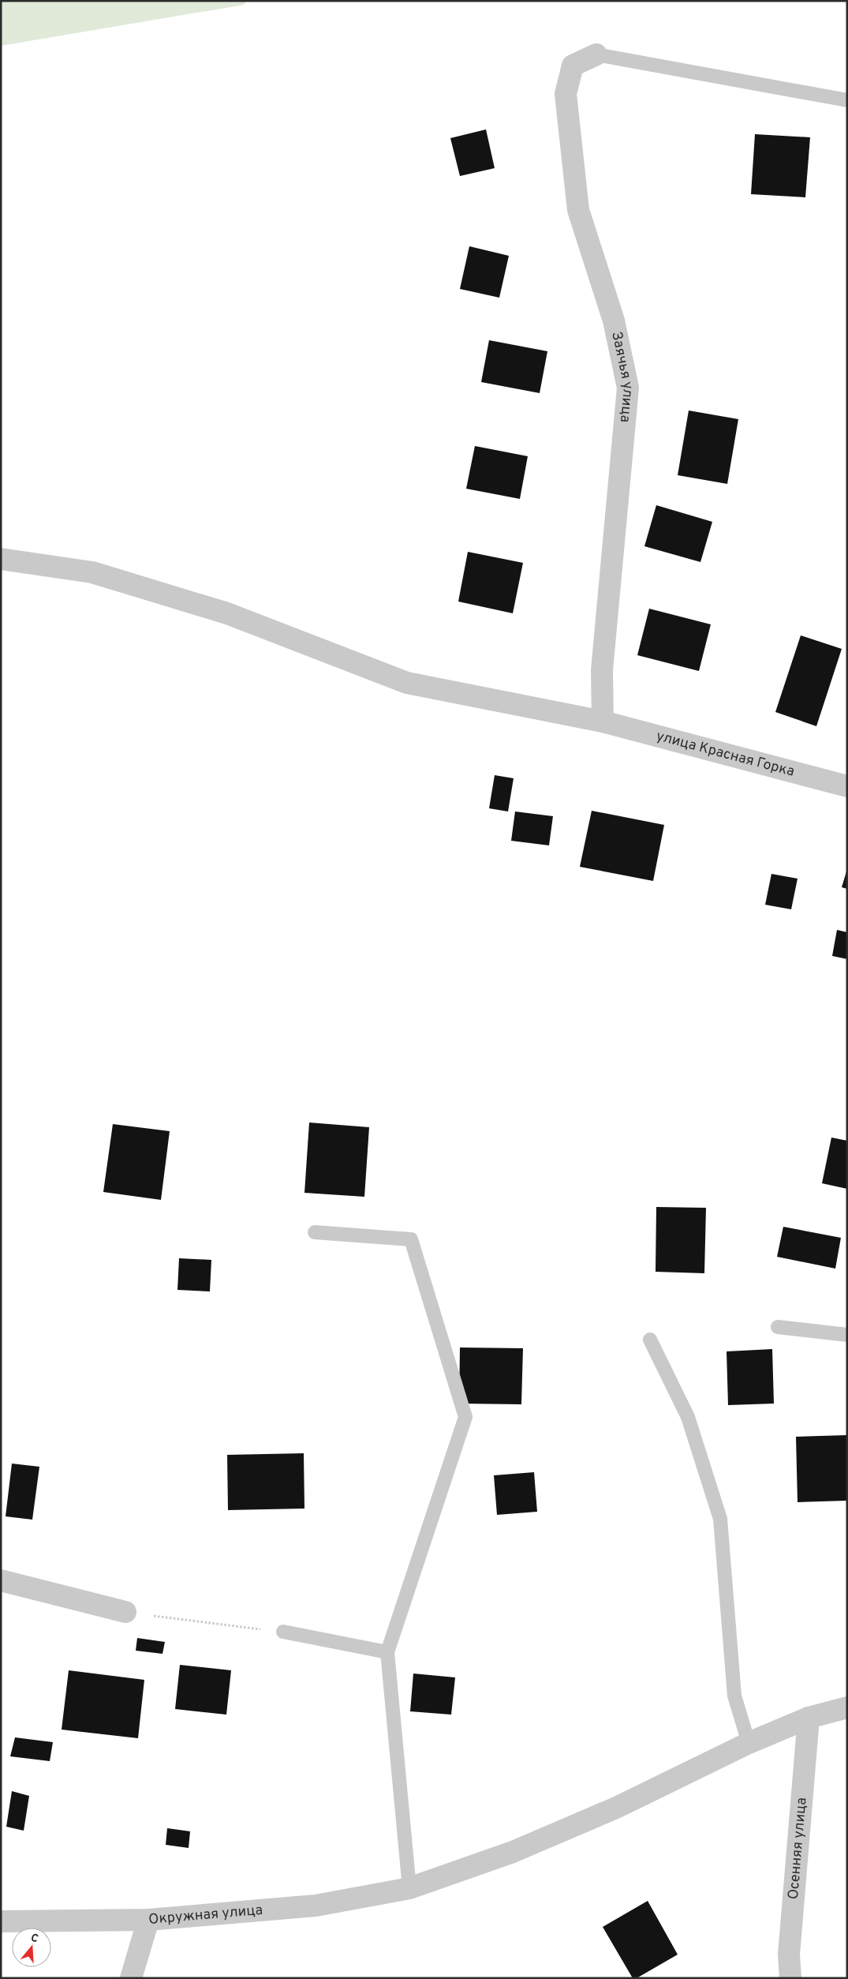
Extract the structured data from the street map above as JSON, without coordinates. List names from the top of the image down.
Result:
{
  "streets": {
    "street": [
      "Заячья улица",
      "улица Красная Горка",
      "Осенняя улица",
      "Окружная улица"
    ]
  },
  "crossings": [
    ["Заячья улица", "улица Красная Горка"]
  ],
  "north": "top"
}
